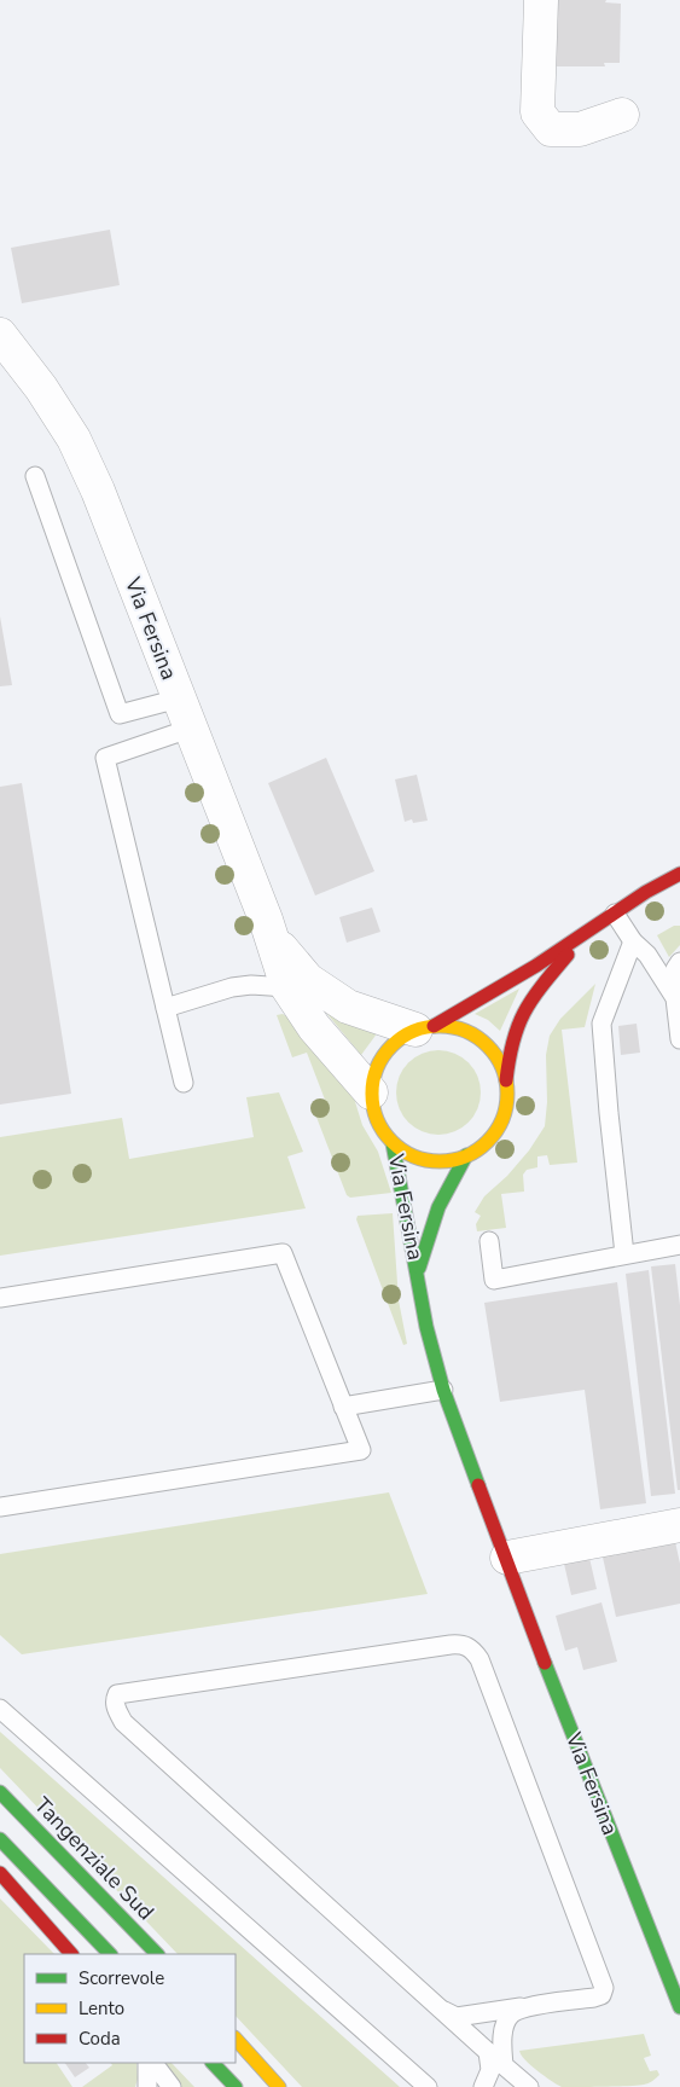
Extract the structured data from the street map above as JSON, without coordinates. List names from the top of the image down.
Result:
{
  "streets": {
    "main road": ["Via Fersina", "Tangenziale Sud"]
  },
  "legend": ["Scorrevole", "Lento", "Coda"]
}
